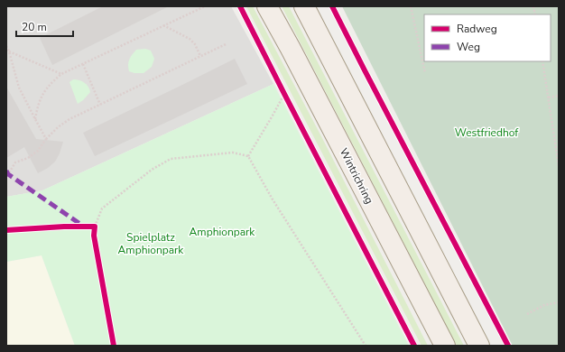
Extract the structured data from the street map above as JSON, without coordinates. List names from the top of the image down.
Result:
{
  "streets": {
    "main road": ["Wintrichring"]
  },
  "parks": ["Westfriedhof", "Amphionpark", "Spielplatz Amphionpark"],
  "legend": ["Radweg", "Weg"],
  "scale_bar": "20 m"
}
